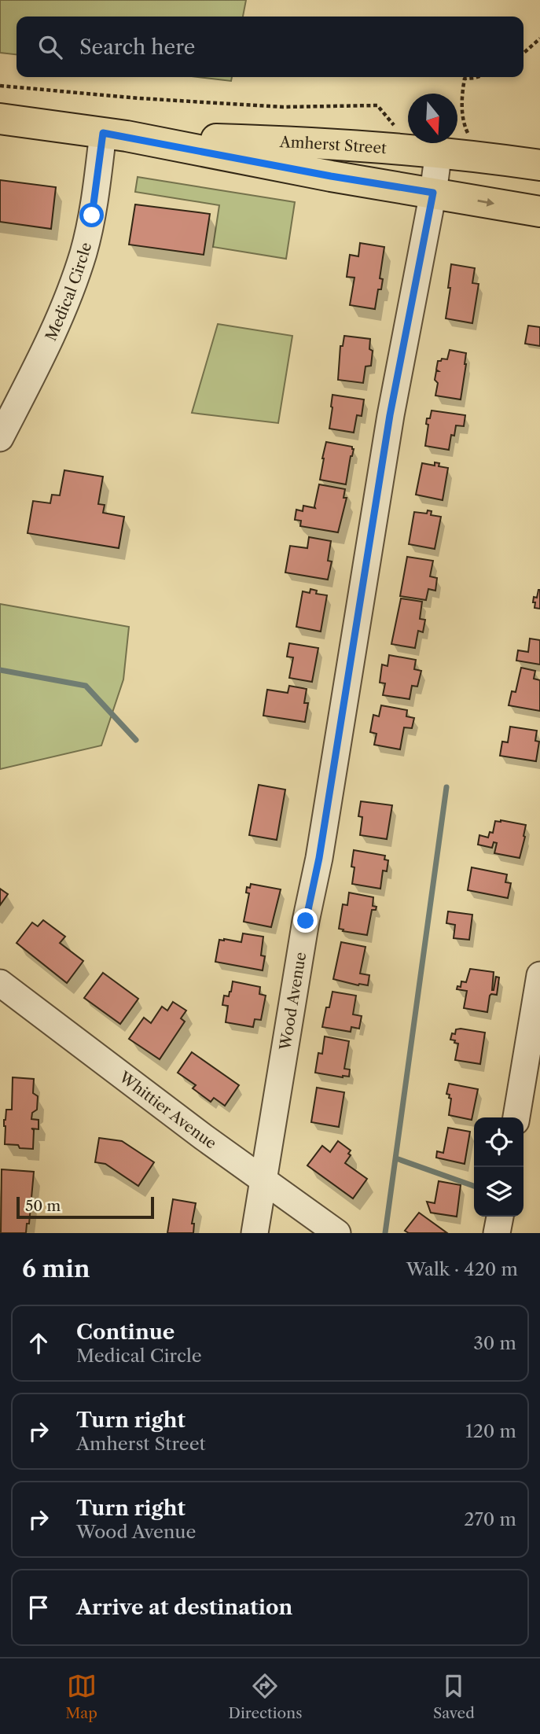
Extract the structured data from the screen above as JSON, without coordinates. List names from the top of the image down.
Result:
{
  "streets": {
    "main road": ["Amherst Street"],
    "street": ["Medical Circle", "Wood Avenue", "Whittier Avenue"]
  },
  "crossings": [
    ["Amherst Street", "Medical Circle"],
    ["Amherst Street", "Wood Avenue"],
    ["Wood Avenue", "Whittier Avenue"]
  ],
  "scale_bar": "50 m",
  "north": "bottom",
  "page": {
    "search": "Search here",
    "scale": "50 m",
    "heading": ["6 min", "Walk · 420 m"],
    "list": [
      ["Continue", "Medical Circle", "30 m"],
      ["Turn right", "Amherst Street", "120 m"],
      ["Turn right", "Wood Avenue", "270 m"],
      "Arrive at destination"
    ],
    "nav": ["Map", "Directions", "Saved"]
  }
}
